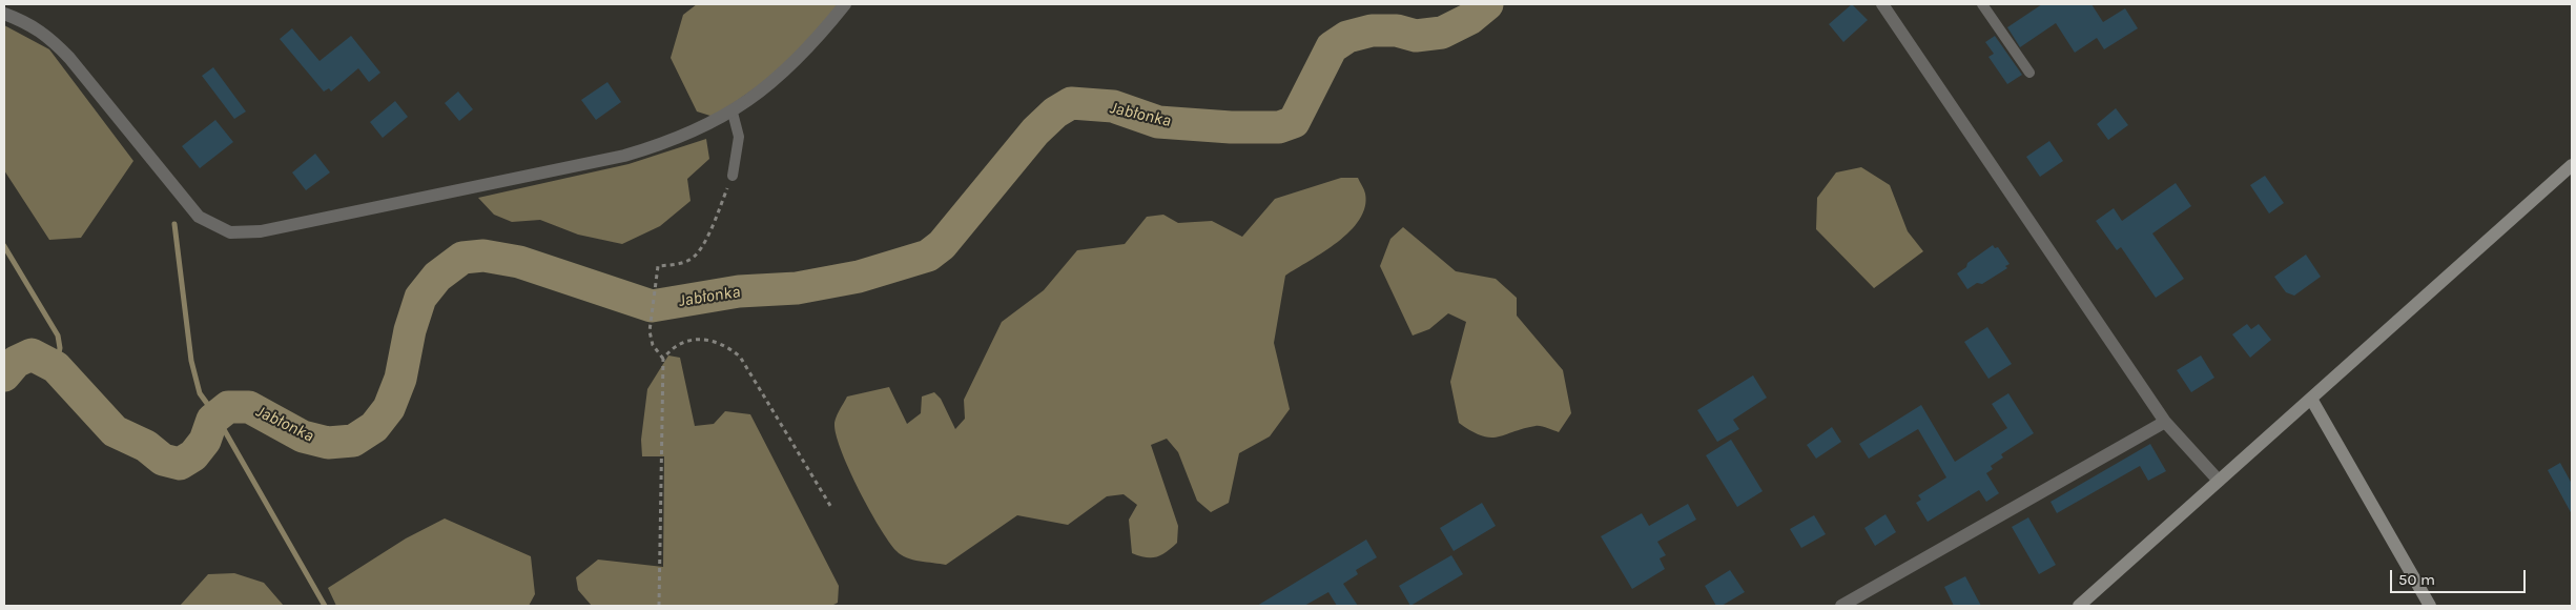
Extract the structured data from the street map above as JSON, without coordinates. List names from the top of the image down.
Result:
{
  "water": ["Jabłonka"],
  "scale_bar": "50 m"
}
